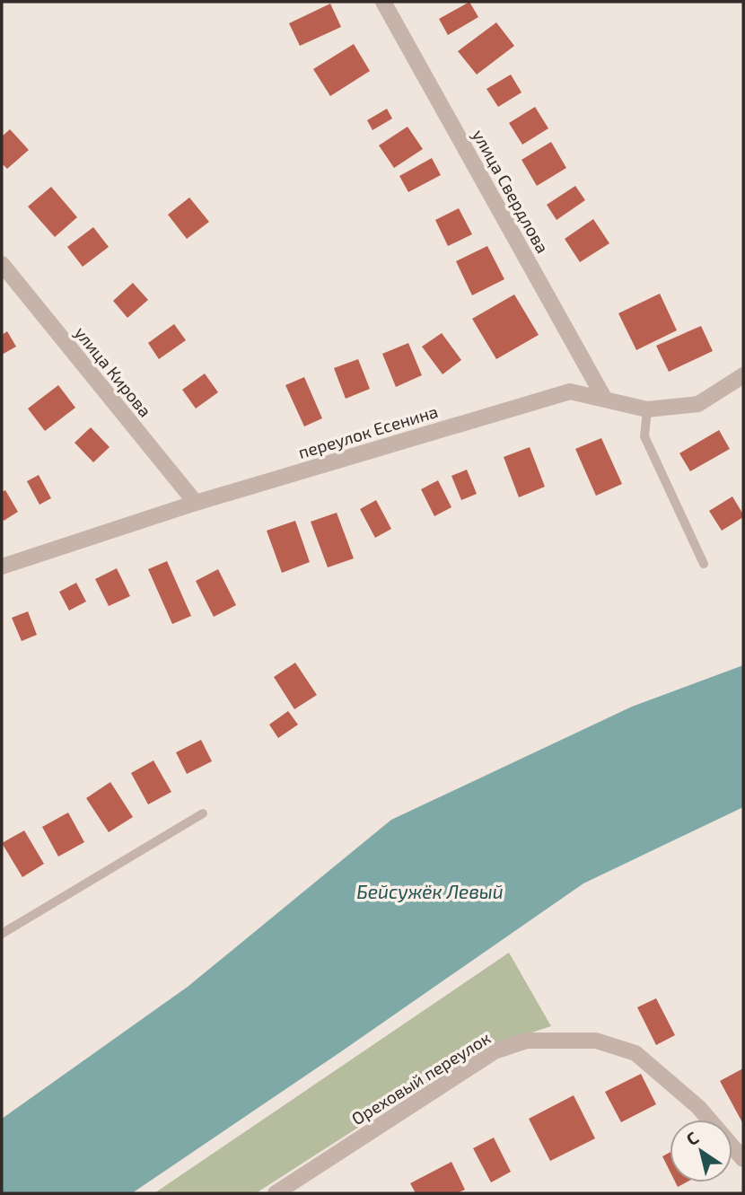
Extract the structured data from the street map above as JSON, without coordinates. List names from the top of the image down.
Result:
{
  "streets": {
    "street": [
      "улица Свердлова",
      "улица Кирова",
      "переулок Есенина",
      "Ореховый переулок"
    ]
  },
  "crossings": [
    ["улица Свердлова", "переулок Есенина"],
    ["улица Кирова", "переулок Есенина"]
  ],
  "water": ["Бейсужёк Левый"],
  "north": "top left"
}
